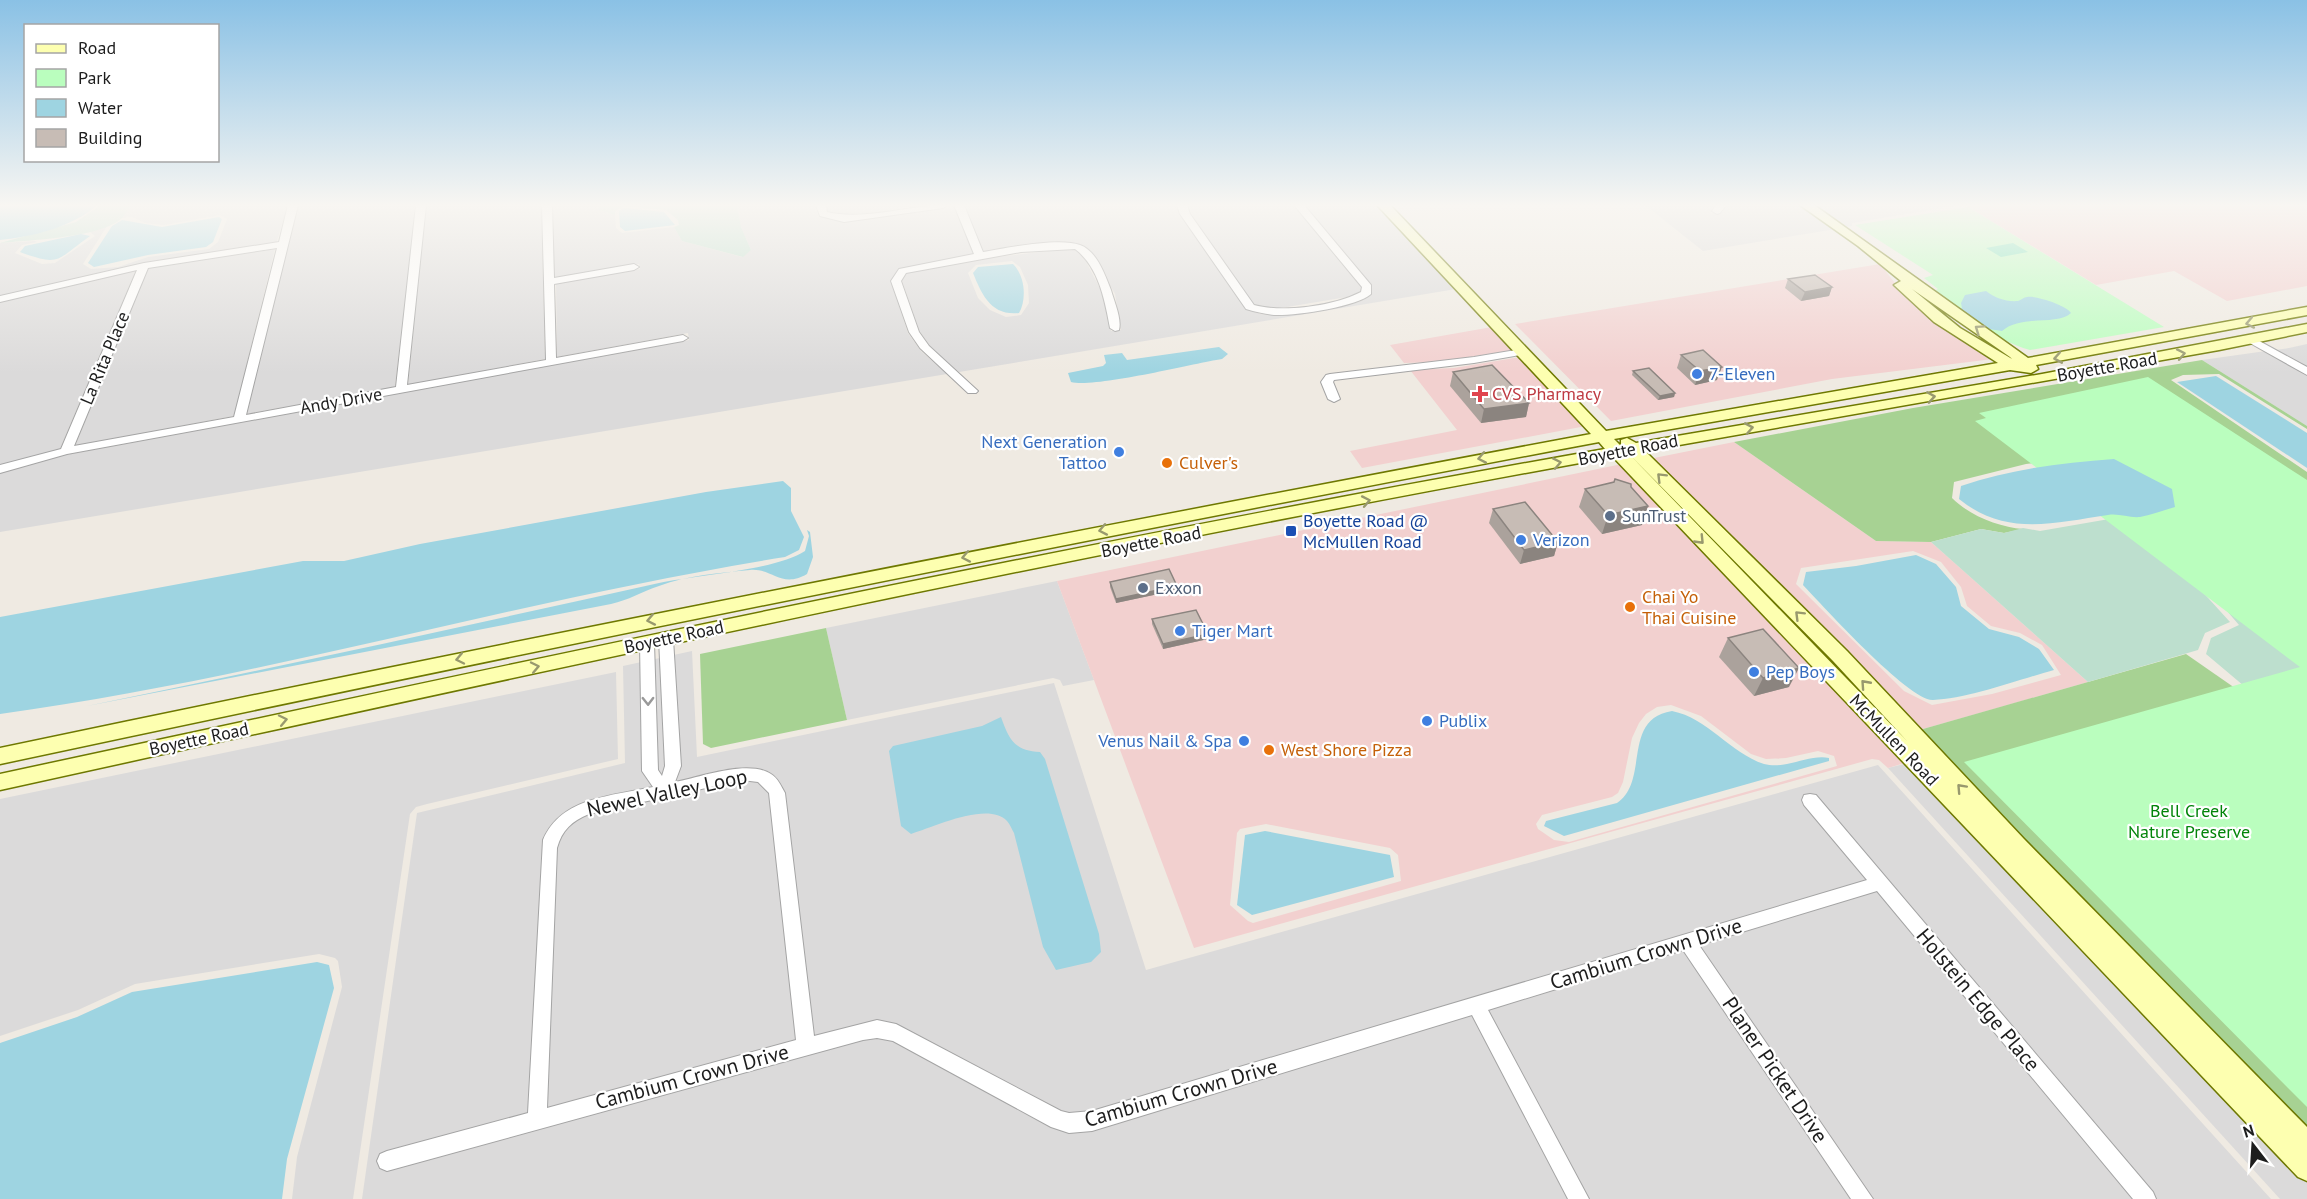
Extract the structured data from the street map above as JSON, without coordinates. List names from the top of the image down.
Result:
{
  "streets": {
    "main road": ["Boyette Road", "McMullen Road"],
    "street": [
      "La Rita Place",
      "Andy Drive",
      "Newel Valley Loop",
      "Cambium Crown Drive",
      "Holstein Edge Place",
      "Planer Picket Drive"
    ]
  },
  "crossings": [
    ["La Rita Place", "Andy Drive"],
    ["Boyette Road", "McMullen Road"],
    ["Newel Valley Loop", "Cambium Crown Drive"],
    ["Cambium Crown Drive", "Holstein Edge Place"],
    ["Cambium Crown Drive", "Planer Picket Drive"]
  ],
  "parks": ["Bell Creek Nature Preserve"],
  "places": {
    "other": [
      "7-Eleven",
      "Next Generation Tattoo",
      "Culver's",
      "SunTrust",
      "Verizon",
      "Exxon",
      "Chai Yo Thai Cuisine",
      "Tiger Mart",
      "Pep Boys",
      "Publix",
      "Venus Nail & Spa",
      "West Shore Pizza"
    ],
    "health": ["CVS Pharmacy"],
    "transit": ["Boyette Road @ McMullen Road"]
  },
  "legend": [
    "Road",
    "Park",
    "Water",
    "Building"
  ],
  "north": "top"
}
